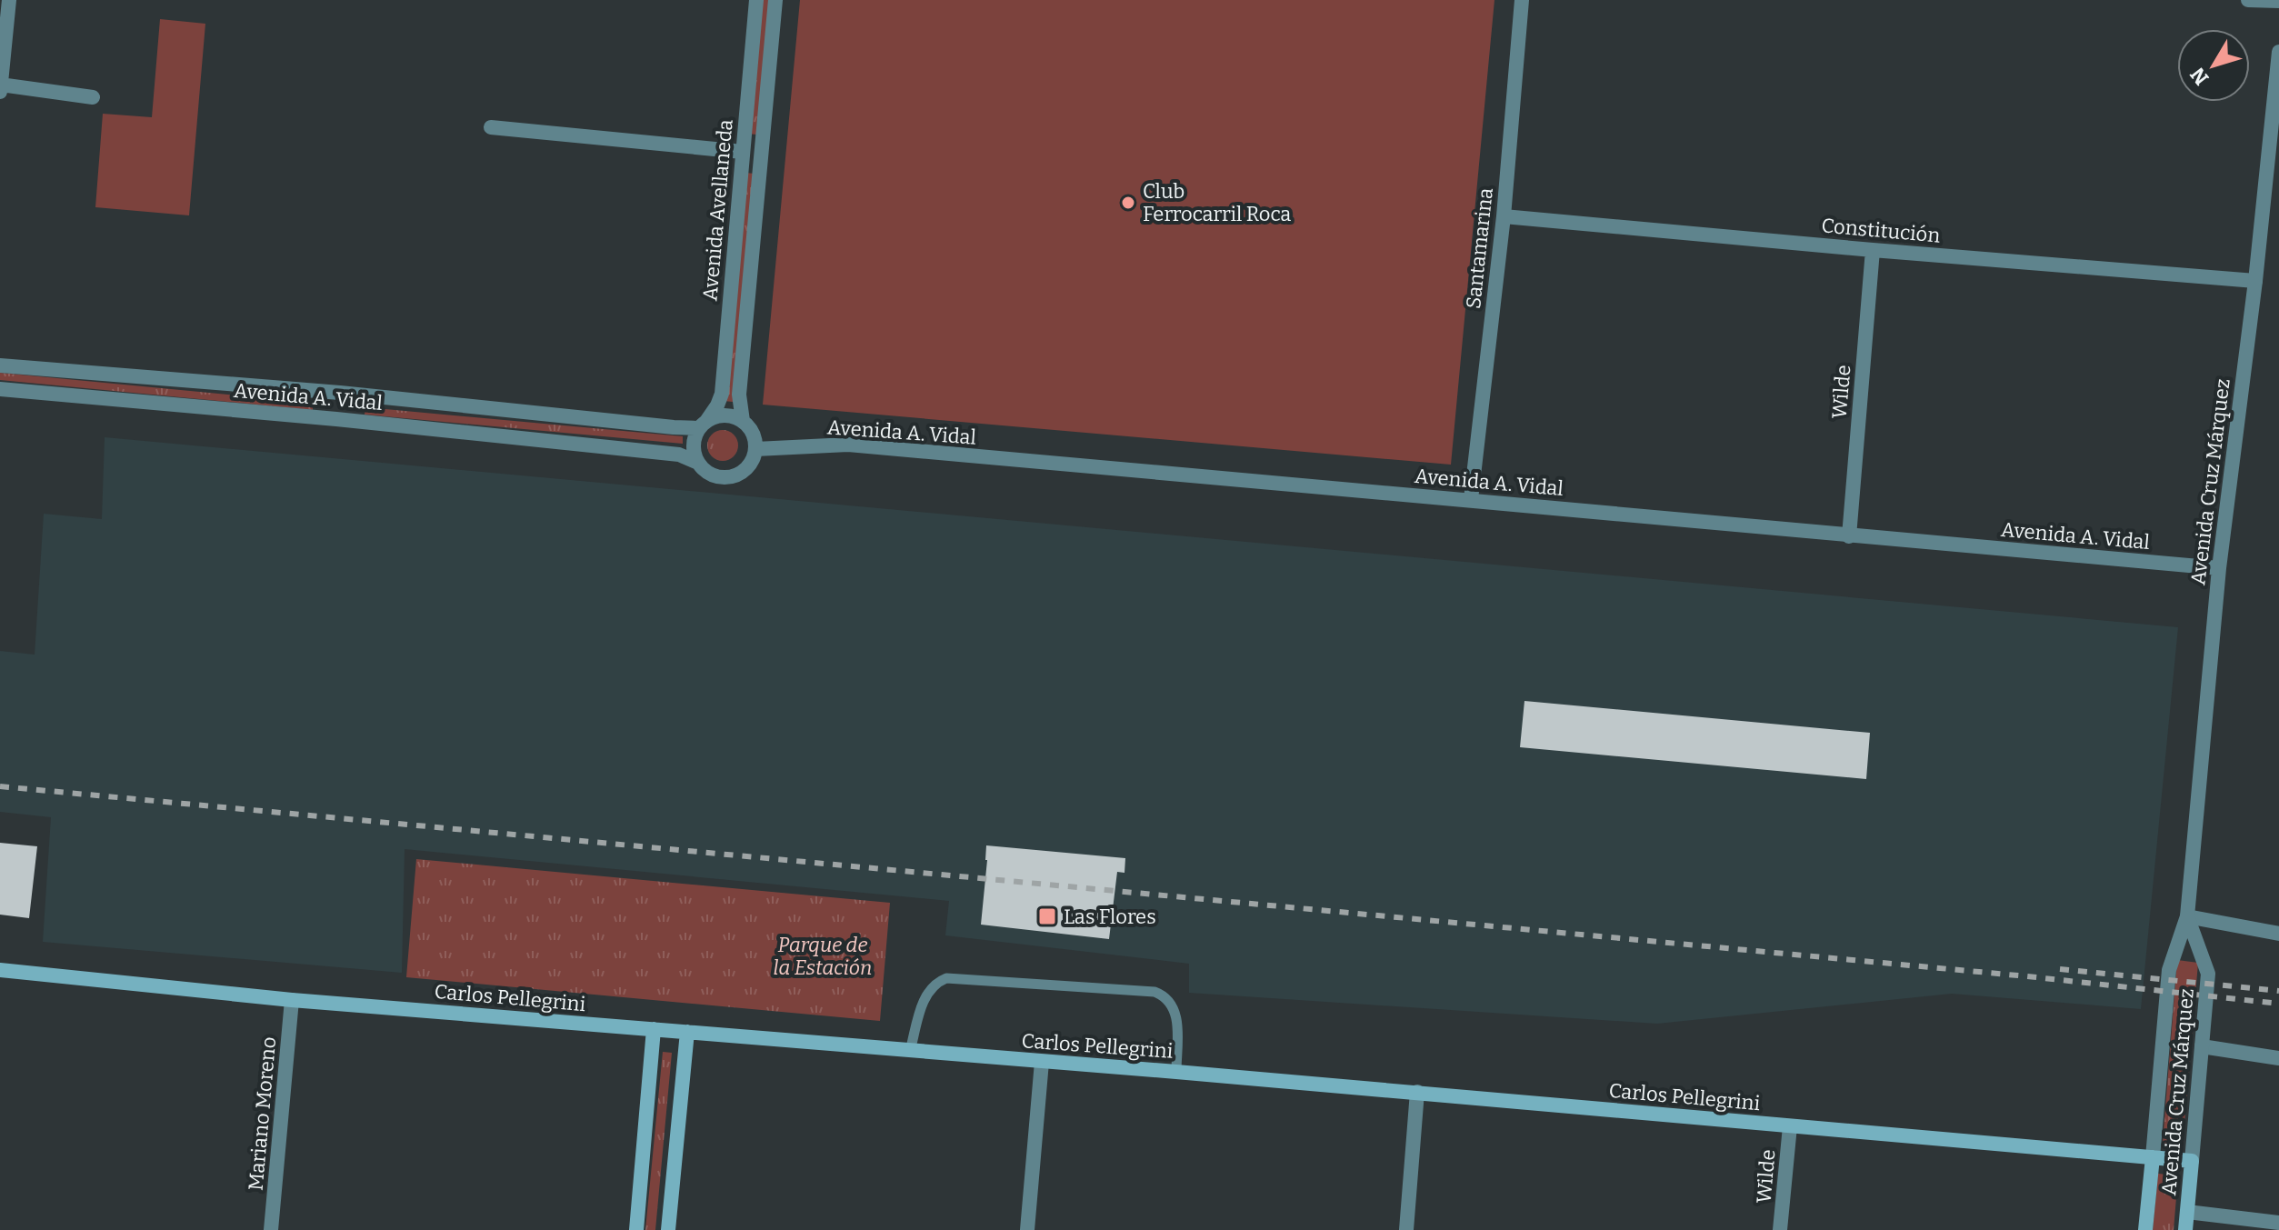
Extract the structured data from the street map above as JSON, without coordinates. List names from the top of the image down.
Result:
{
  "streets": {
    "main road": ["Avenida Cruz Márquez", "Carlos Pellegrini"],
    "street": [
      "Avenida Avellaneda",
      "Constitución",
      "Santamarina",
      "Wilde",
      "Avenida A. Vidal",
      "Mariano Moreno"
    ]
  },
  "crossings": [
    ["Avenida Avellaneda", "Avenida A. Vidal"],
    ["Constitución", "Santamarina"],
    ["Constitución", "Wilde"],
    ["Constitución", "Avenida Cruz Márquez"],
    ["Santamarina", "Avenida A. Vidal"],
    ["Wilde", "Avenida A. Vidal"],
    ["Wilde", "Carlos Pellegrini"],
    ["Avenida A. Vidal", "Avenida Cruz Márquez"],
    ["Avenida Cruz Márquez", "Carlos Pellegrini"],
    ["Carlos Pellegrini", "Mariano Moreno"]
  ],
  "parks": ["Parque de la Estación"],
  "places": {
    "other": ["Club Ferrocarril Roca"],
    "transit": ["Las Flores"]
  },
  "north": "bottom left"
}
